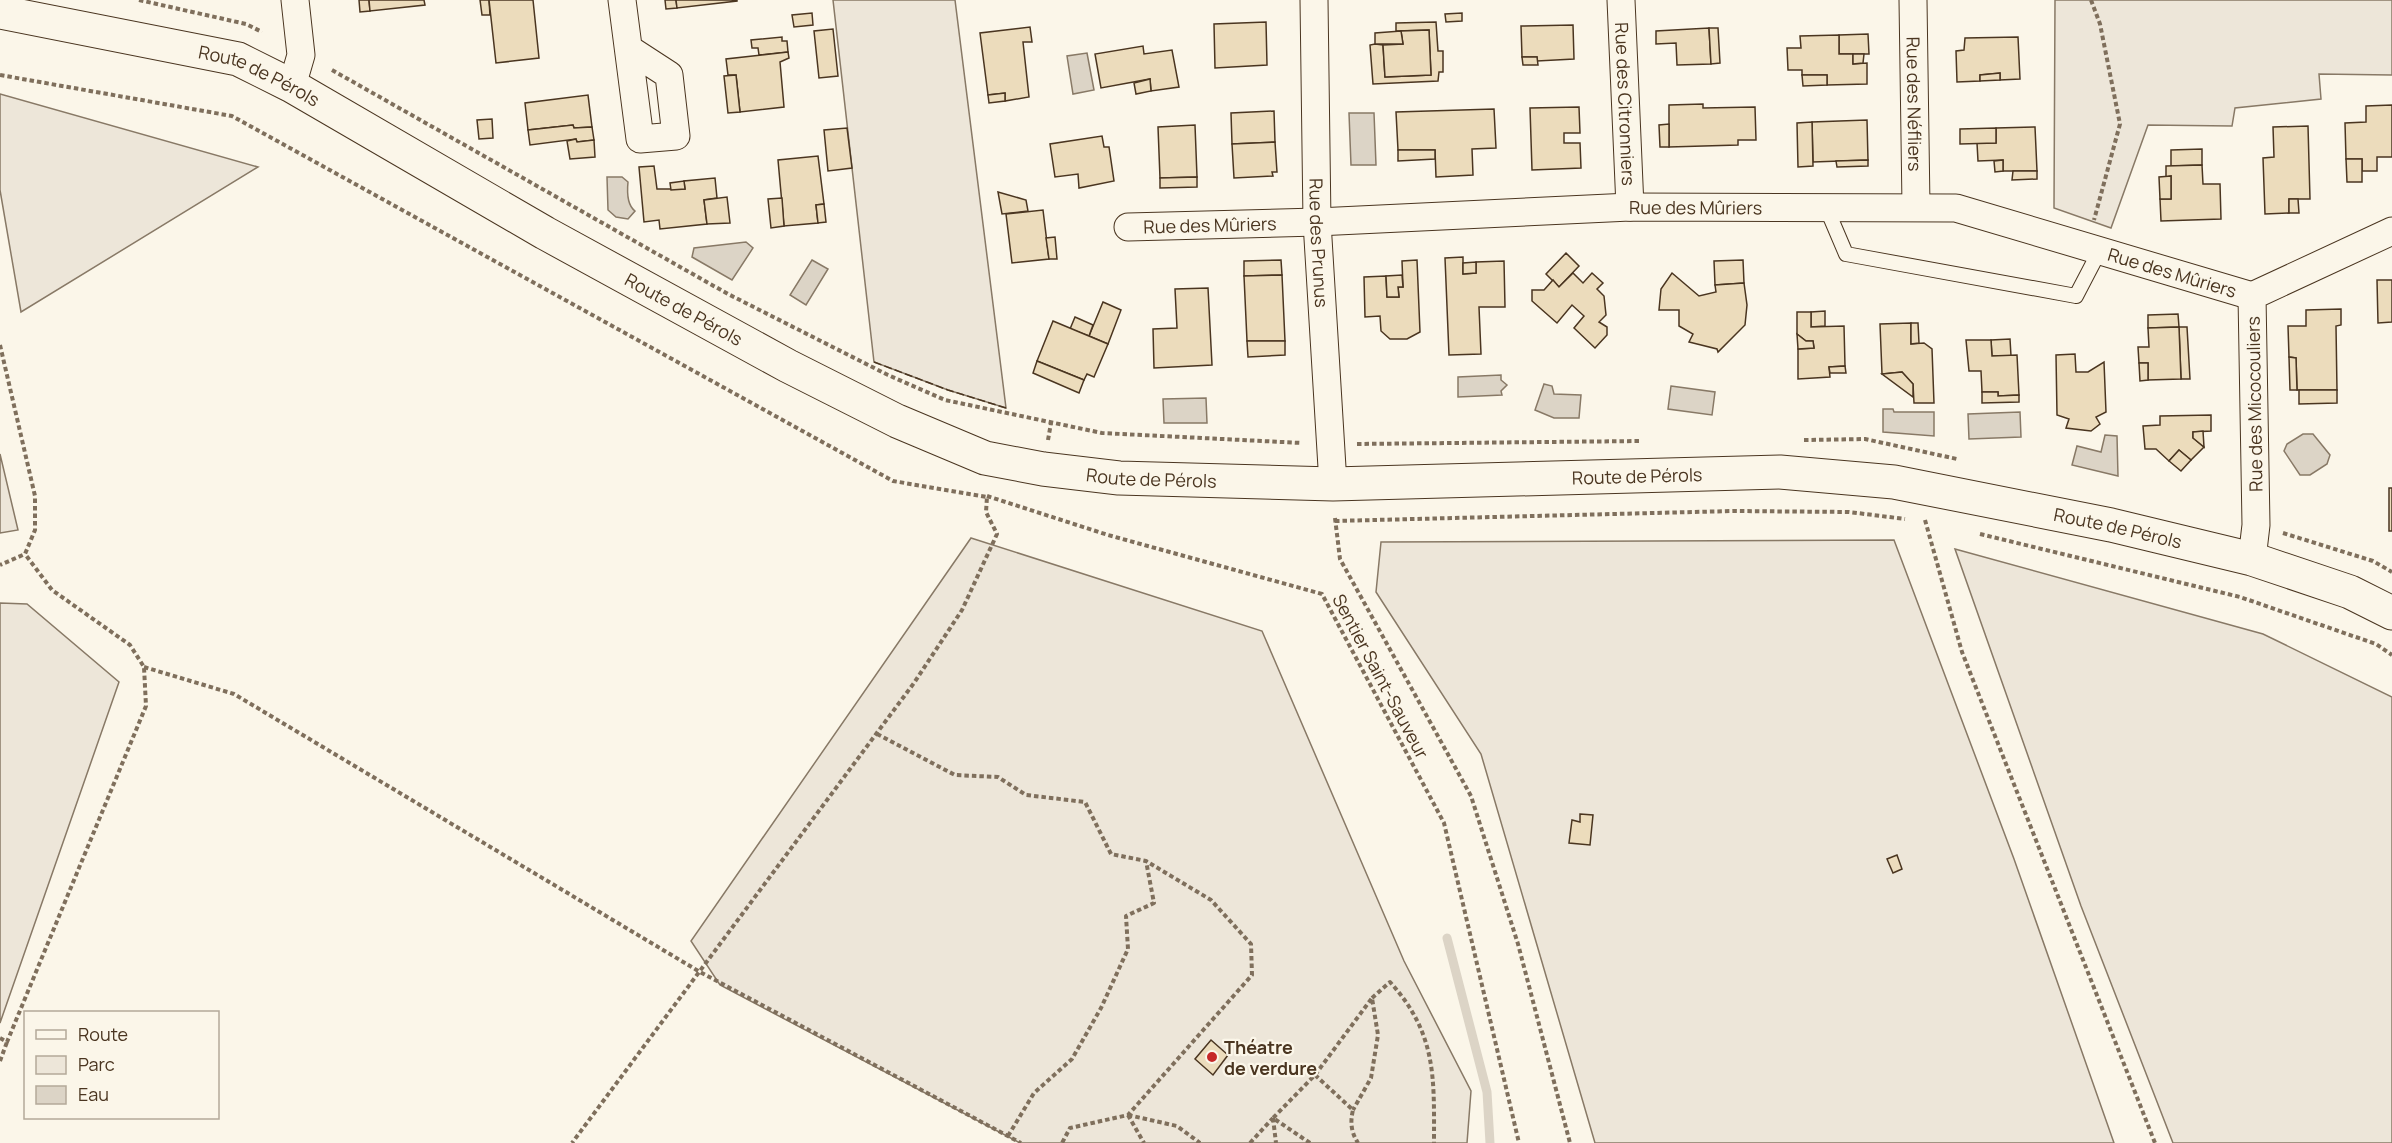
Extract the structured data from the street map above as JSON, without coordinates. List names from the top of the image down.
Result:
{
  "streets": {
    "street": [
      "Route de Pérols",
      "Rue des Citronniers",
      "Rue des Néfliers",
      "Rue des Mûriers",
      "Rue des Prunus",
      "Rue des Micocouliers"
    ],
    "path": ["Sentier Saint-Sauveur"]
  },
  "crossings": [
    ["Route de Pérols", "Rue des Prunus"],
    ["Route de Pérols", "Rue des Micocouliers"],
    ["Rue des Citronniers", "Rue des Mûriers"],
    ["Rue des Néfliers", "Rue des Mûriers"],
    ["Rue des Mûriers", "Rue des Prunus"],
    ["Rue des Mûriers", "Rue des Micocouliers"]
  ],
  "places": ["Théatre de verdure"],
  "legend": ["Route", "Parc", "Eau"]
}
